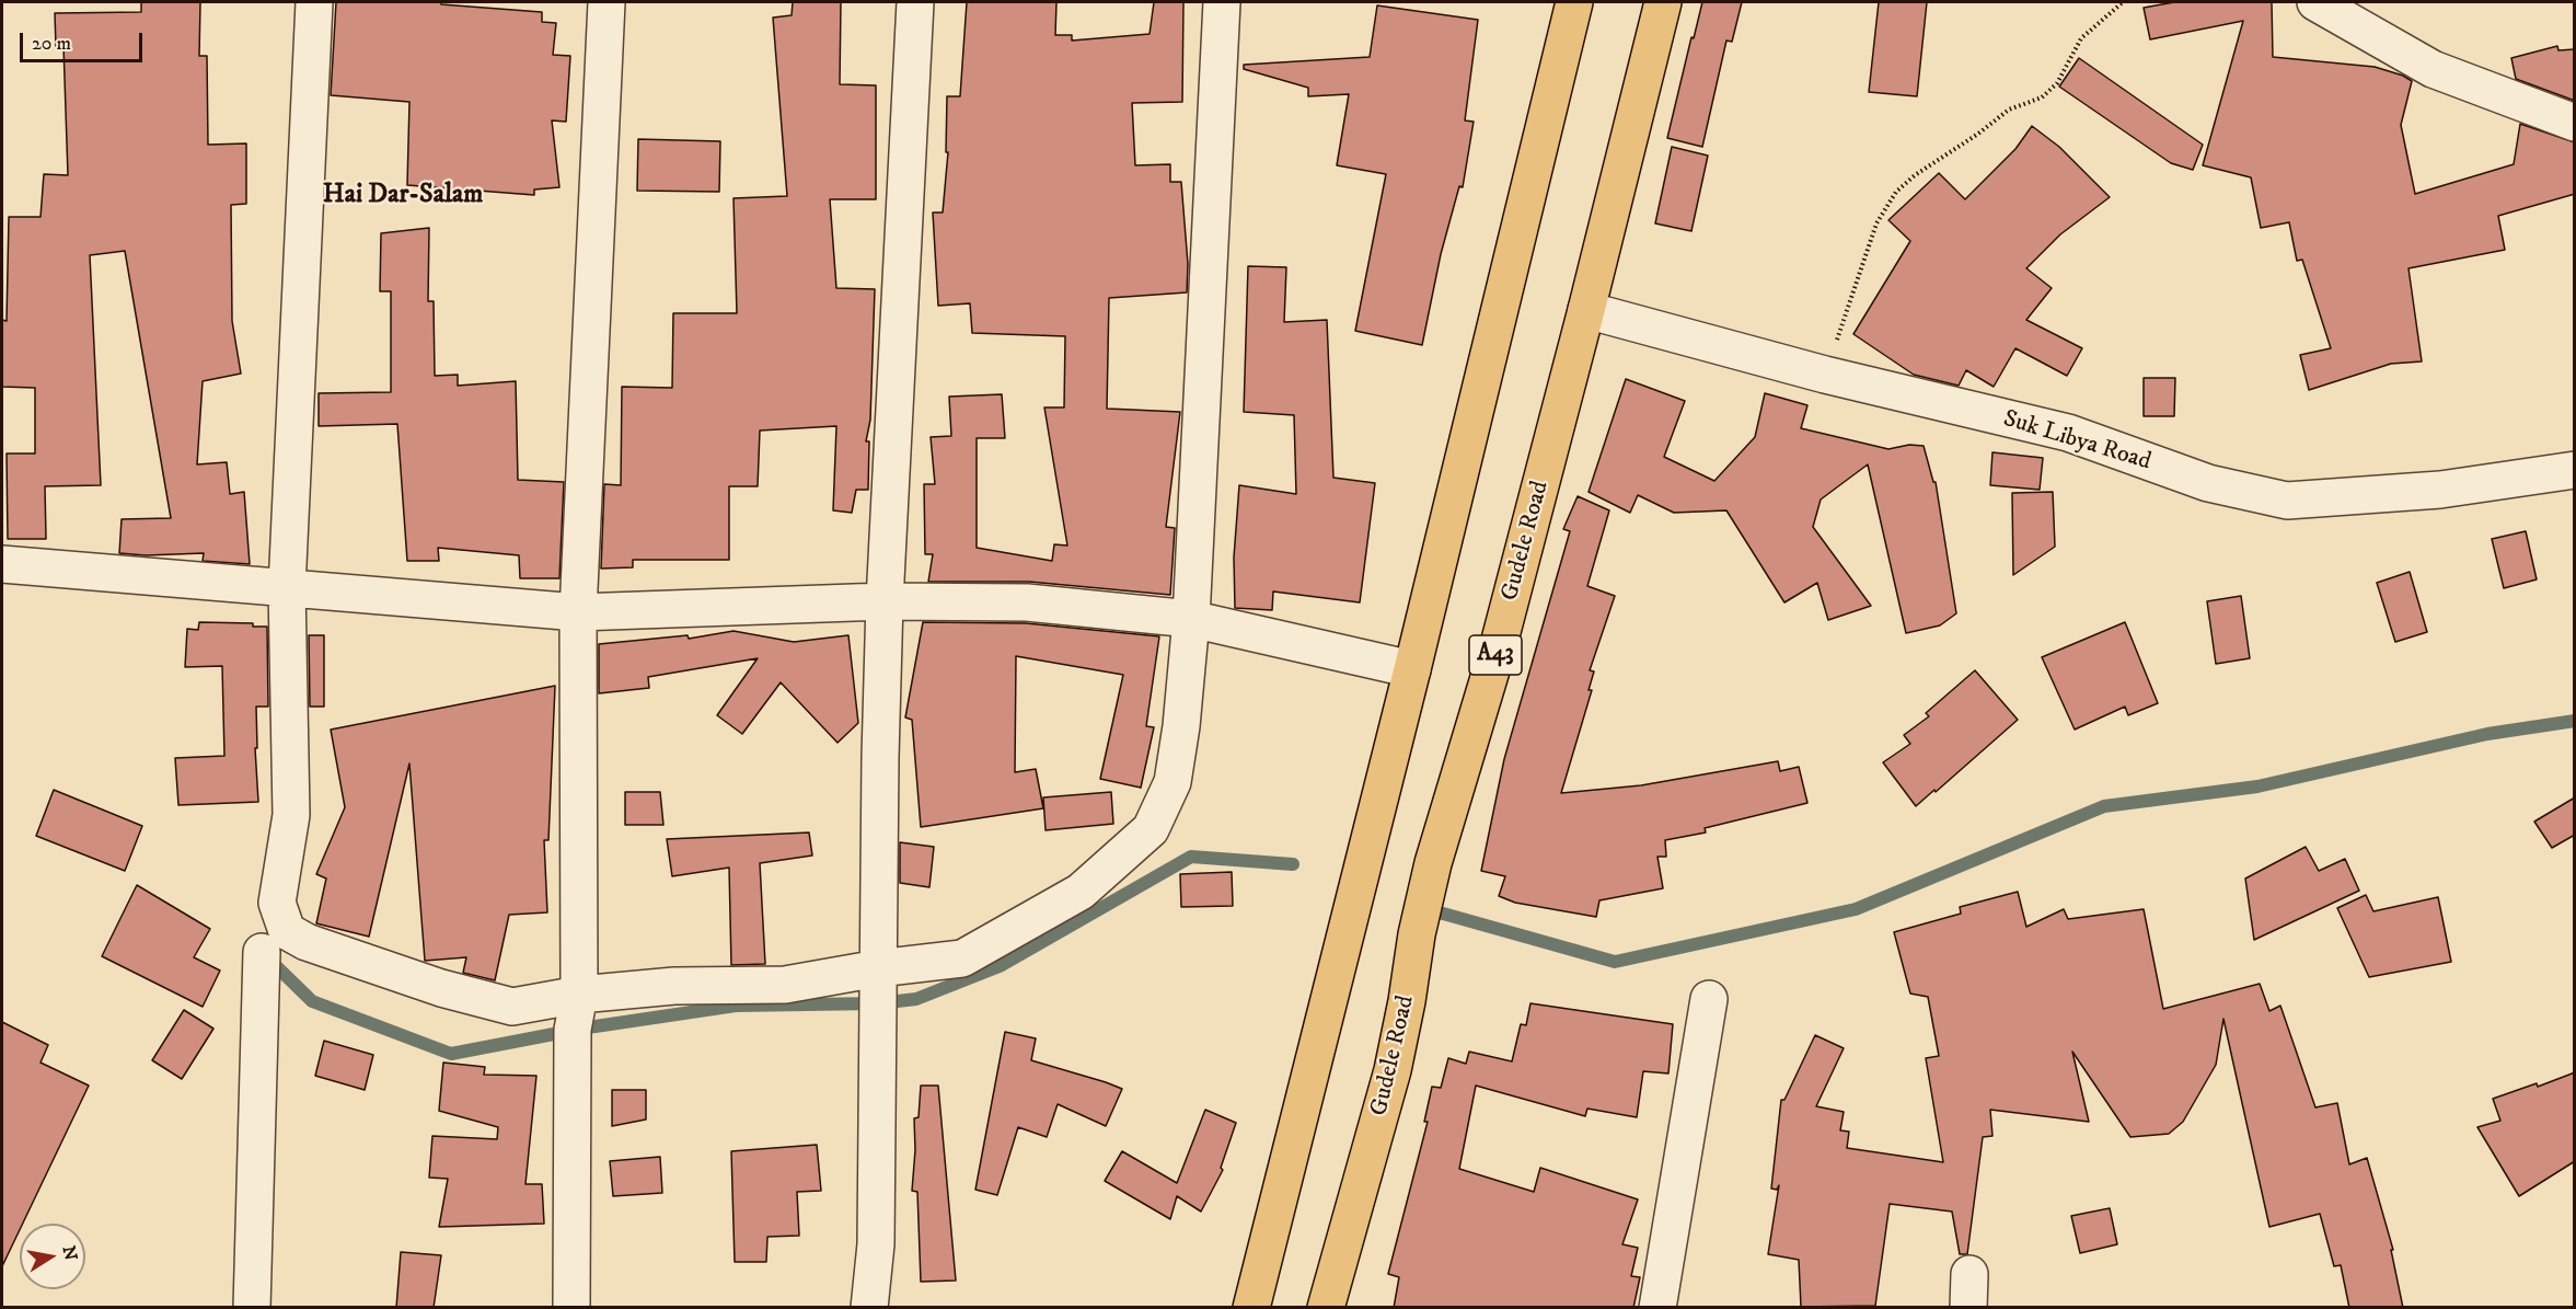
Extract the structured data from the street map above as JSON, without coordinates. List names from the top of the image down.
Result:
{
  "streets": {
    "highway": ["Gudele Road", "A43"],
    "street": ["Suk Libya Road"]
  },
  "crossings": [
    ["Suk Libya Road", "Gudele Road"]
  ],
  "districts": ["Hai Dar-Salam"],
  "scale_bar": "20 m",
  "north": "right"
}
